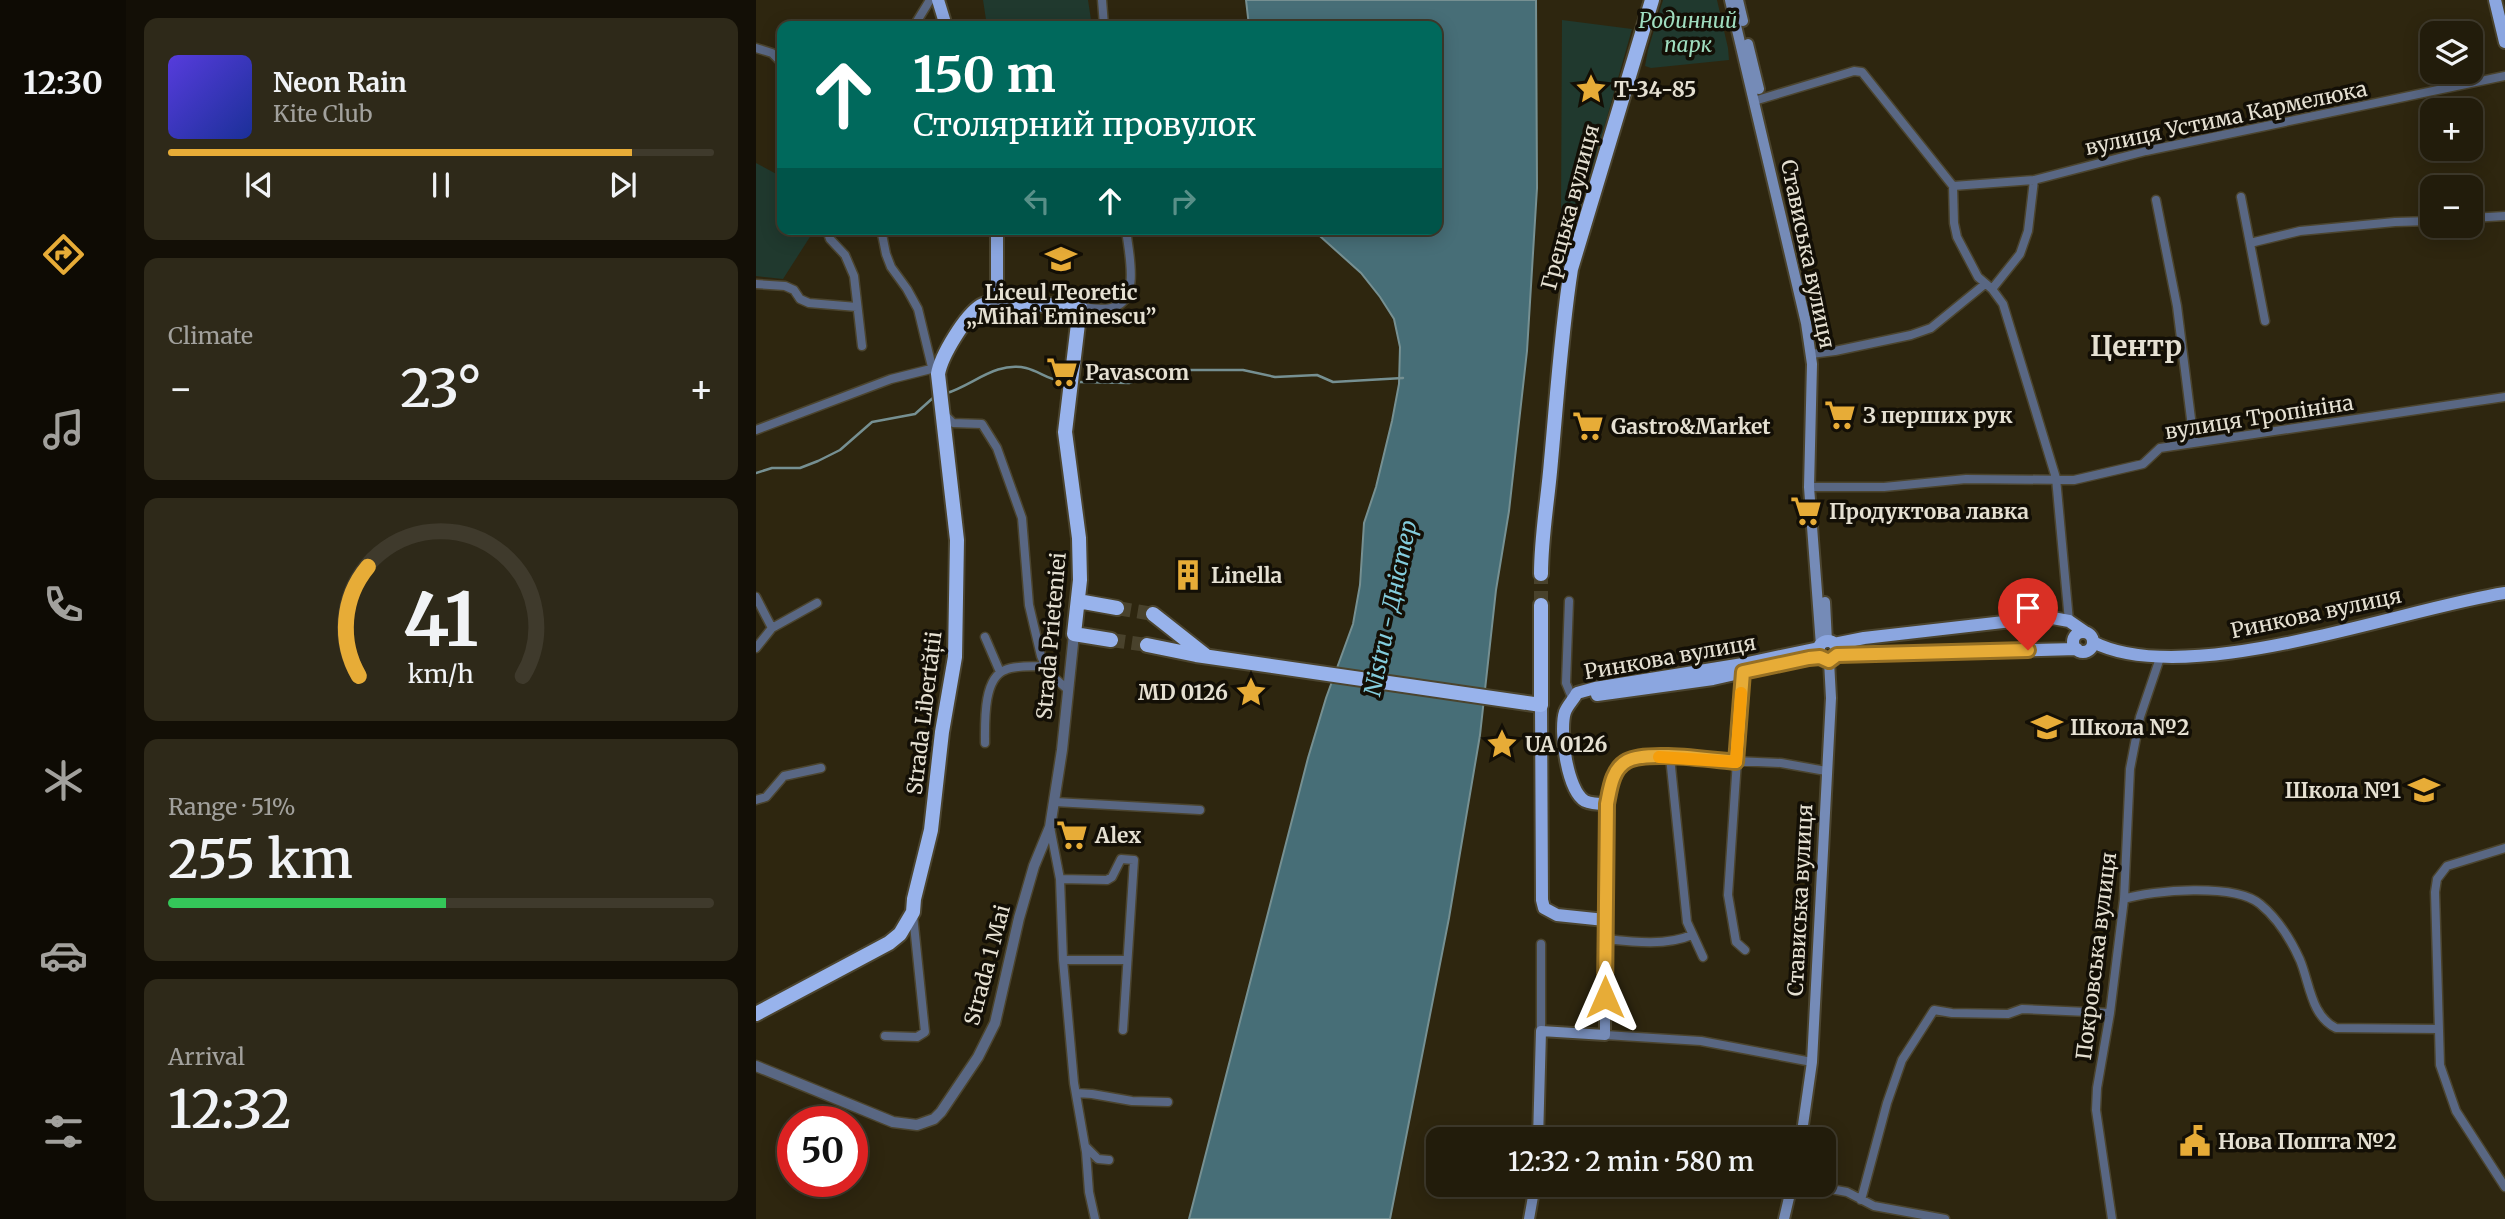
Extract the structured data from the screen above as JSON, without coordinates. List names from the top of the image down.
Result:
{
  "streets": {
    "highway": ["Грецька вулиця", "Strada Prieteniei", "Strada Libertății"],
    "main road": ["Стависька вулиця", "Ринкова вулиця"],
    "street": [
      "вулиця Устима Кармелюка",
      "вулиця Тропініна",
      "Покровська вулиця",
      "Strada 1 Mai"
    ]
  },
  "crossings": [
    ["Стависька вулиця", "вулиця Тропініна"],
    ["Стависька вулиця", "Ринкова вулиця"],
    ["Ринкова вулиця", "Покровська вулиця"],
    ["Strada Prieteniei", "Strada 1 Mai"]
  ],
  "districts": ["Центр"],
  "water": ["Nistru - Дністер"],
  "parks": ["Родинний парк"],
  "places": {
    "place": ["Т-34-85", "MD 0126", "UA 0126"],
    "school or university": ["Liceul Teoretic „Mihai Eminescu”", "Школа №2", "Школа №1"],
    "supermarket": [
      "Pavascom",
      "З перших рук",
      "Gastro&Market",
      "Продуктова лавка",
      "Alex"
    ],
    "building": ["Linella"],
    "public building": ["Нова Пошта №2"]
  },
  "page": {
    "tabs": "12:30",
    "map_buttons": ["+", "−"],
    "turn": ["150 m", "Столярний провулок"],
    "song": ["Neon Rain", "Kite Club"],
    "tile": [
      "Climate",
      ["Range · 51%", "255 km"],
      ["Arrival", "12:32"]
    ],
    "heat": ["−", "23°", "+"],
    "limit": "50",
    "trip": "12:32 · 2 min · 580 m",
    "gauge": ["41", "km/h"]
  }
}
